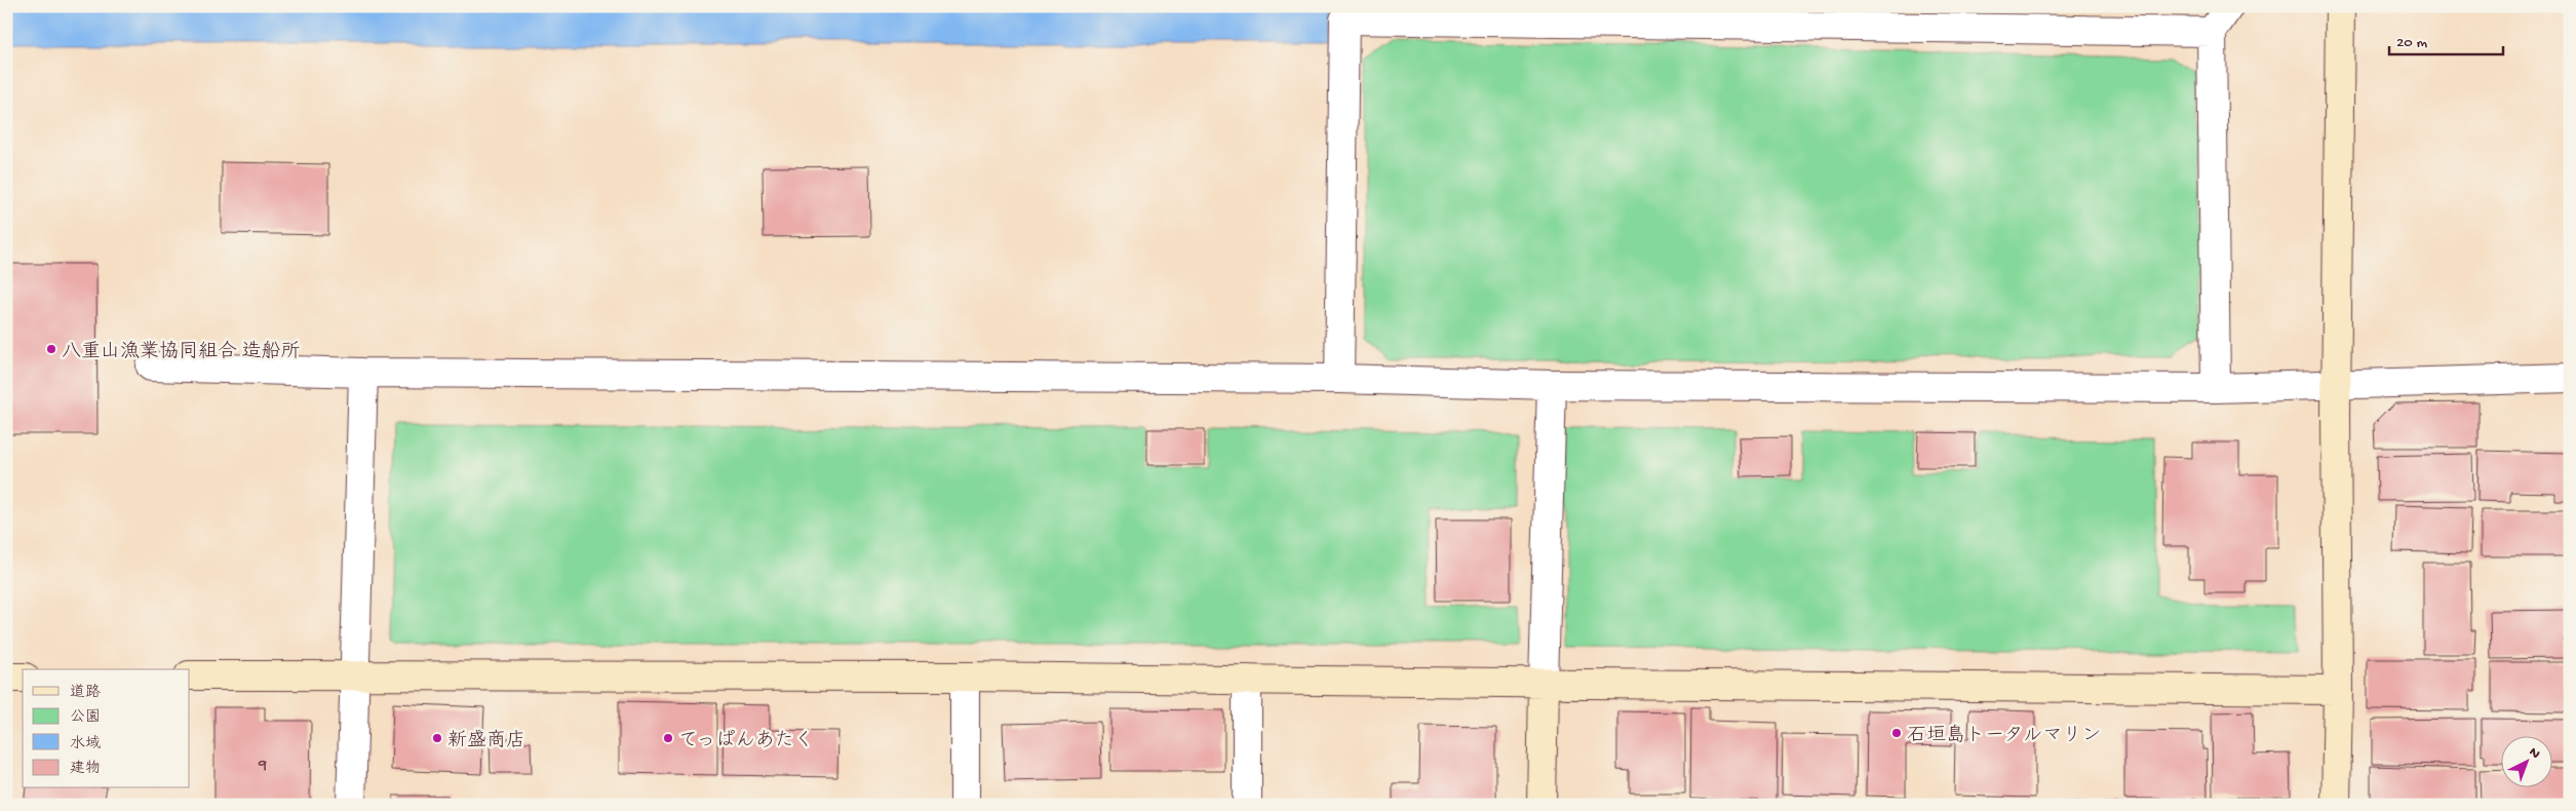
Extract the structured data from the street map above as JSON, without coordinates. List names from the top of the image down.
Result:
{
  "places": [
    "八重山漁業協同組合 造船所",
    "石垣島トータルマリン",
    "新盛商店",
    "てっぱんあたく"
  ],
  "house_numbers": ["9"],
  "legend": [
    "道路",
    "公園",
    "水域",
    "建物"
  ],
  "scale_bar": "20 m",
  "north": "top right"
}
